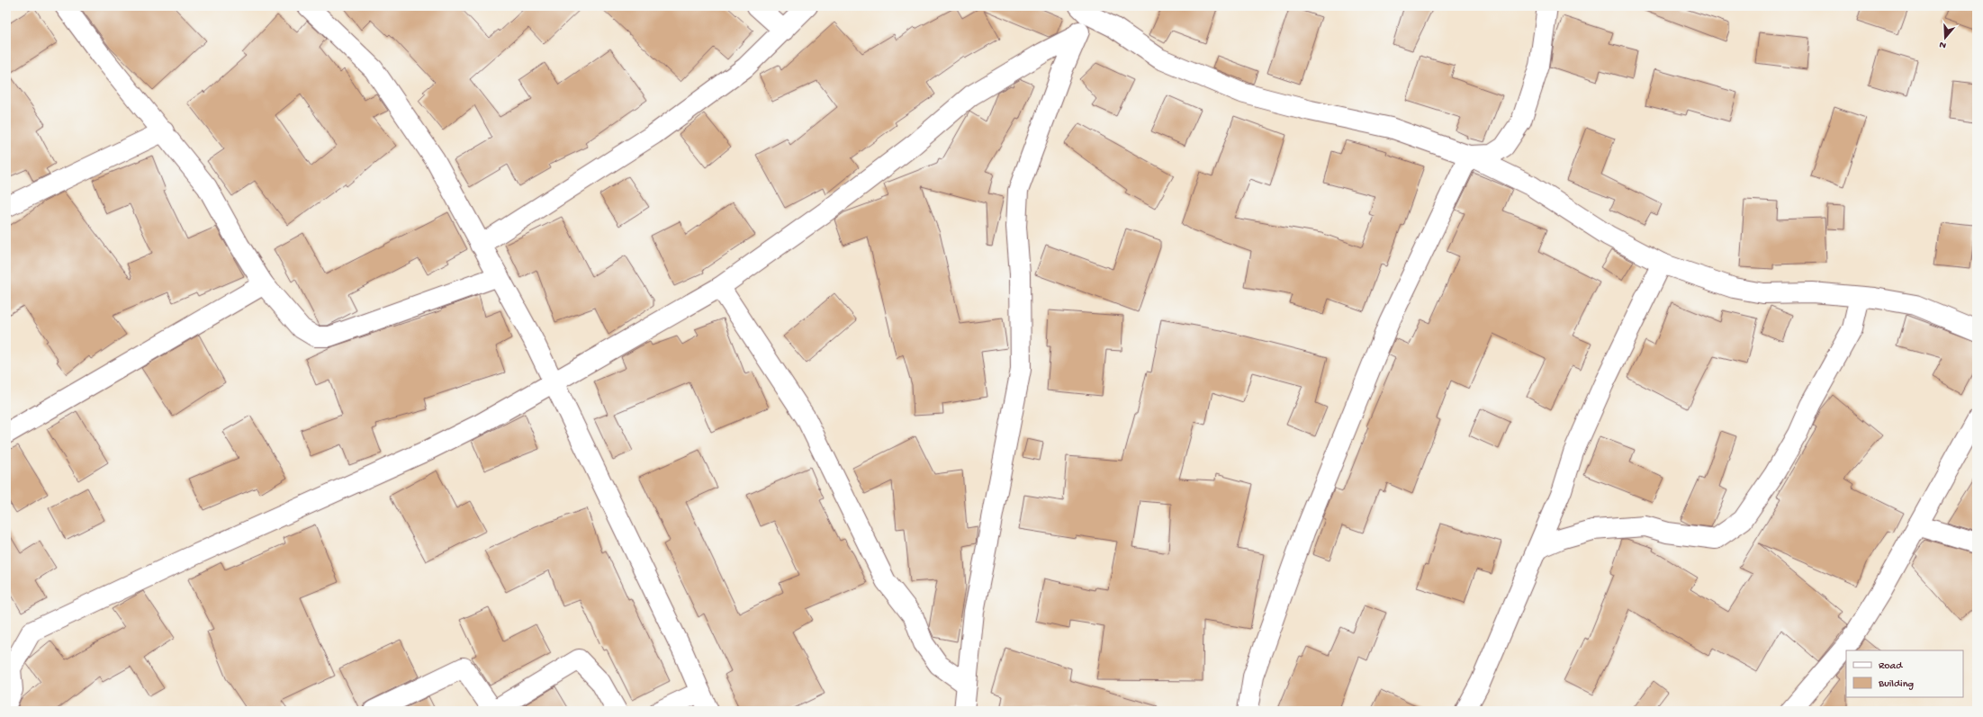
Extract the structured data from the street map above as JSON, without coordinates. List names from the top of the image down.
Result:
{
  "legend": ["Road", "Building"],
  "north": "bottom"
}
